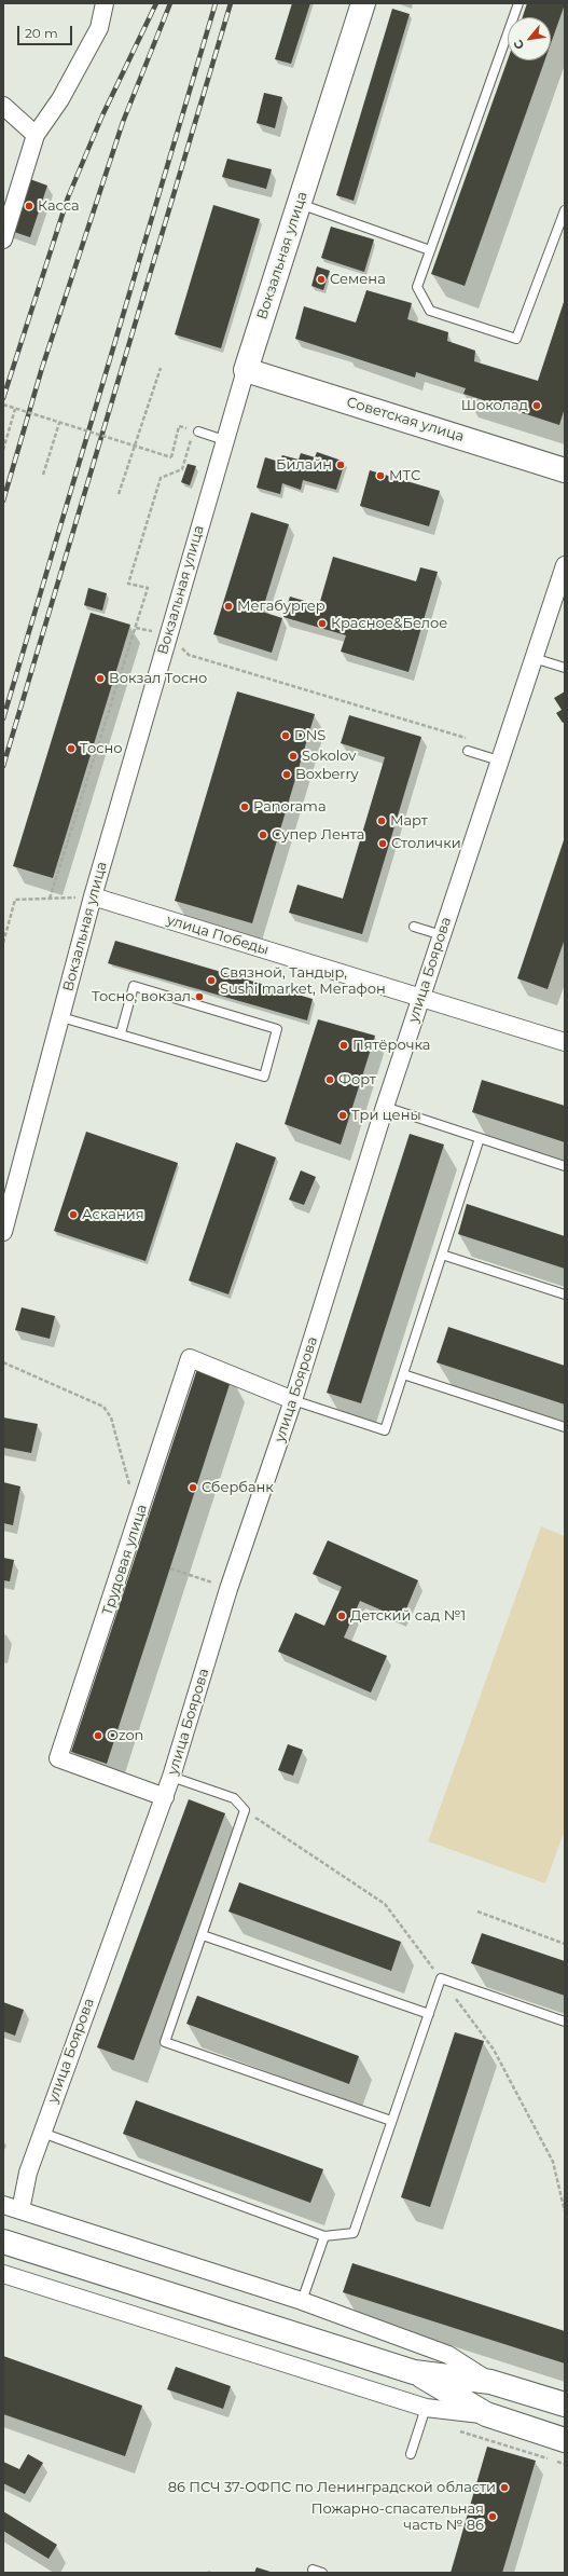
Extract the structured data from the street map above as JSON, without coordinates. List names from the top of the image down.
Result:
{
  "streets": {
    "main road": ["Вокзальная улица", "Советская улица"],
    "street": ["улица Победы", "улица Боярова", "Трудовая улица"]
  },
  "crossings": [
    ["Вокзальная улица", "Советская улица"],
    ["Вокзальная улица", "улица Победы"],
    ["улица Победы", "улица Боярова"],
    ["улица Боярова", "Трудовая улица"]
  ],
  "places": [
    "Касса",
    "Семена",
    "Шоколад",
    "Билайн",
    "МТС",
    "Мегабургер",
    "Красное&Белое",
    "Вокзал Тосно",
    "DNS",
    "Тосно",
    "Sokolov",
    "Boxberry",
    "Panorama",
    "Март",
    "Супер Лента",
    "Столички",
    "Связной, Тандыр, Sushi market, Мегафон",
    "Тосно, вокзал",
    "Пятёрочка",
    "Форт",
    "Три цены",
    "Аскания",
    "Сбербанк",
    "Детский сад №1",
    "Ozon",
    "86 ПСЧ 37-ОФПС по Ленинградской области",
    "Пожарно-спасательная часть № 86"
  ],
  "scale_bar": "20 m",
  "north": "bottom left"
}
